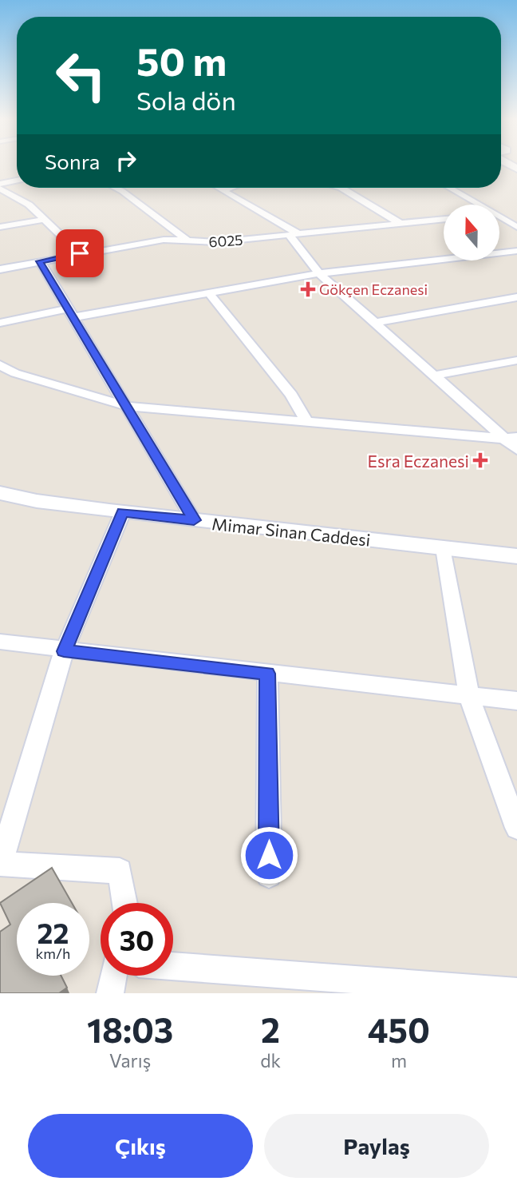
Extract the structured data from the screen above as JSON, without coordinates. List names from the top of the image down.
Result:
{
  "streets": {
    "street": ["6025", "Mimar Sinan Caddesi"]
  },
  "places": {
    "health": ["Gökçen Eczanesi", "Esra Eczanesi"]
  },
  "north": "top",
  "page": {
    "turn": ["50 m", "Sola dön"],
    "then": "Sonra",
    "speed": "22 km/h",
    "limit": "30",
    "eta": [
      "18:03",
      "Varış",
      "2",
      "dk",
      "450",
      "m"
    ],
    "buttons": ["Çıkış", "Paylaş"]
  }
}
